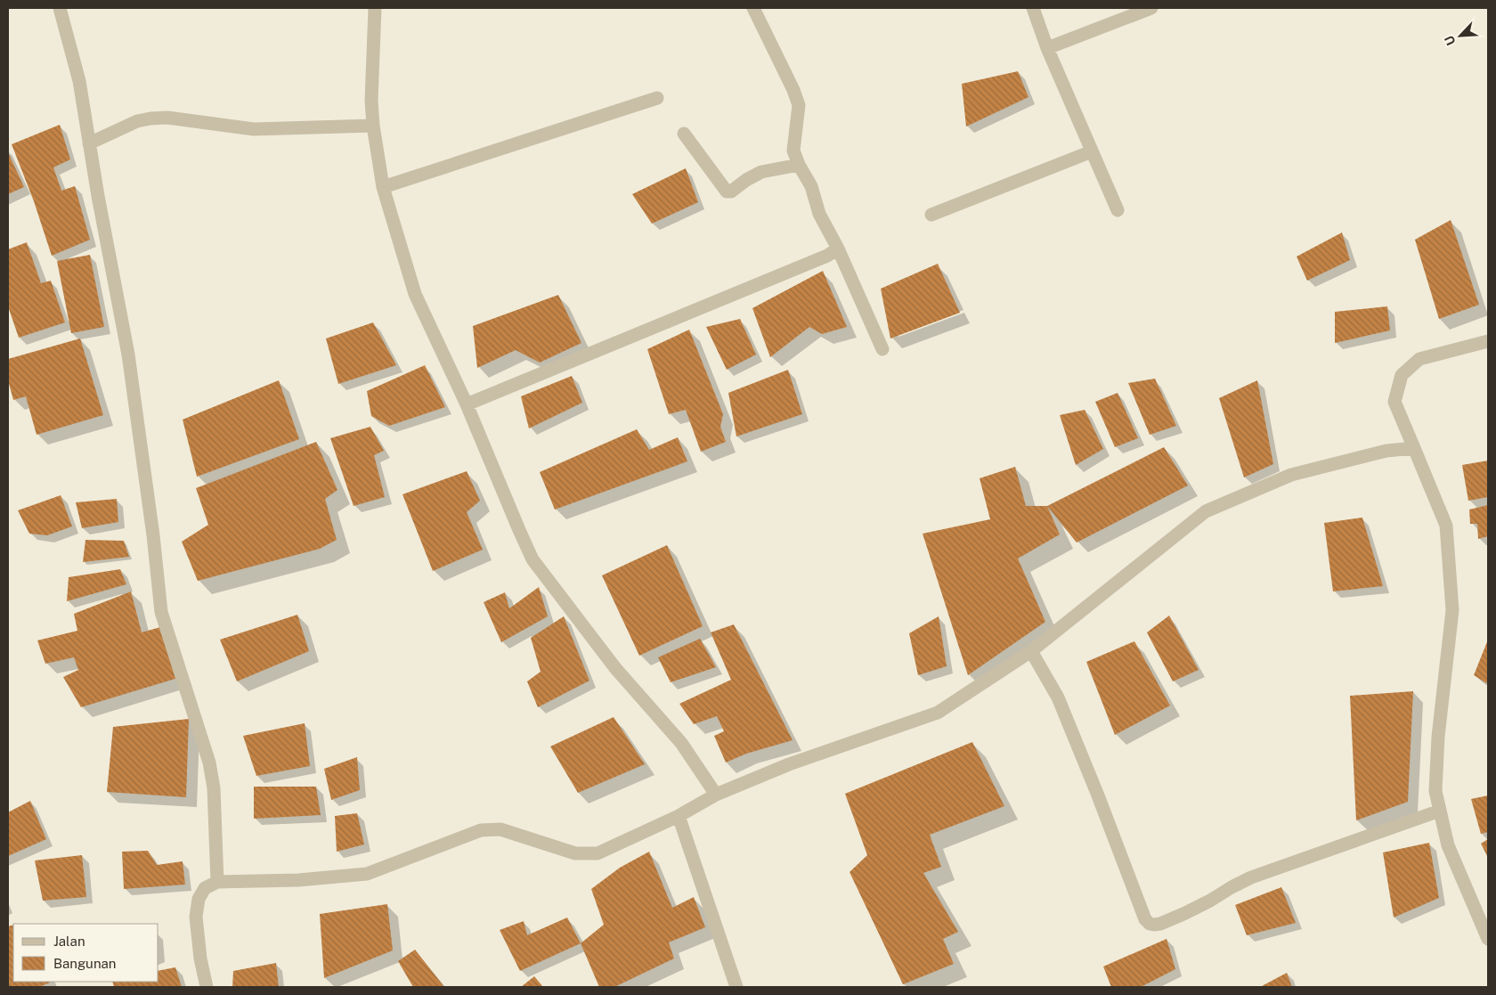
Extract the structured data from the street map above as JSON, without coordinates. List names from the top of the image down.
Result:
{
  "legend": ["Jalan", "Bangunan"],
  "north": "bottom left"
}
